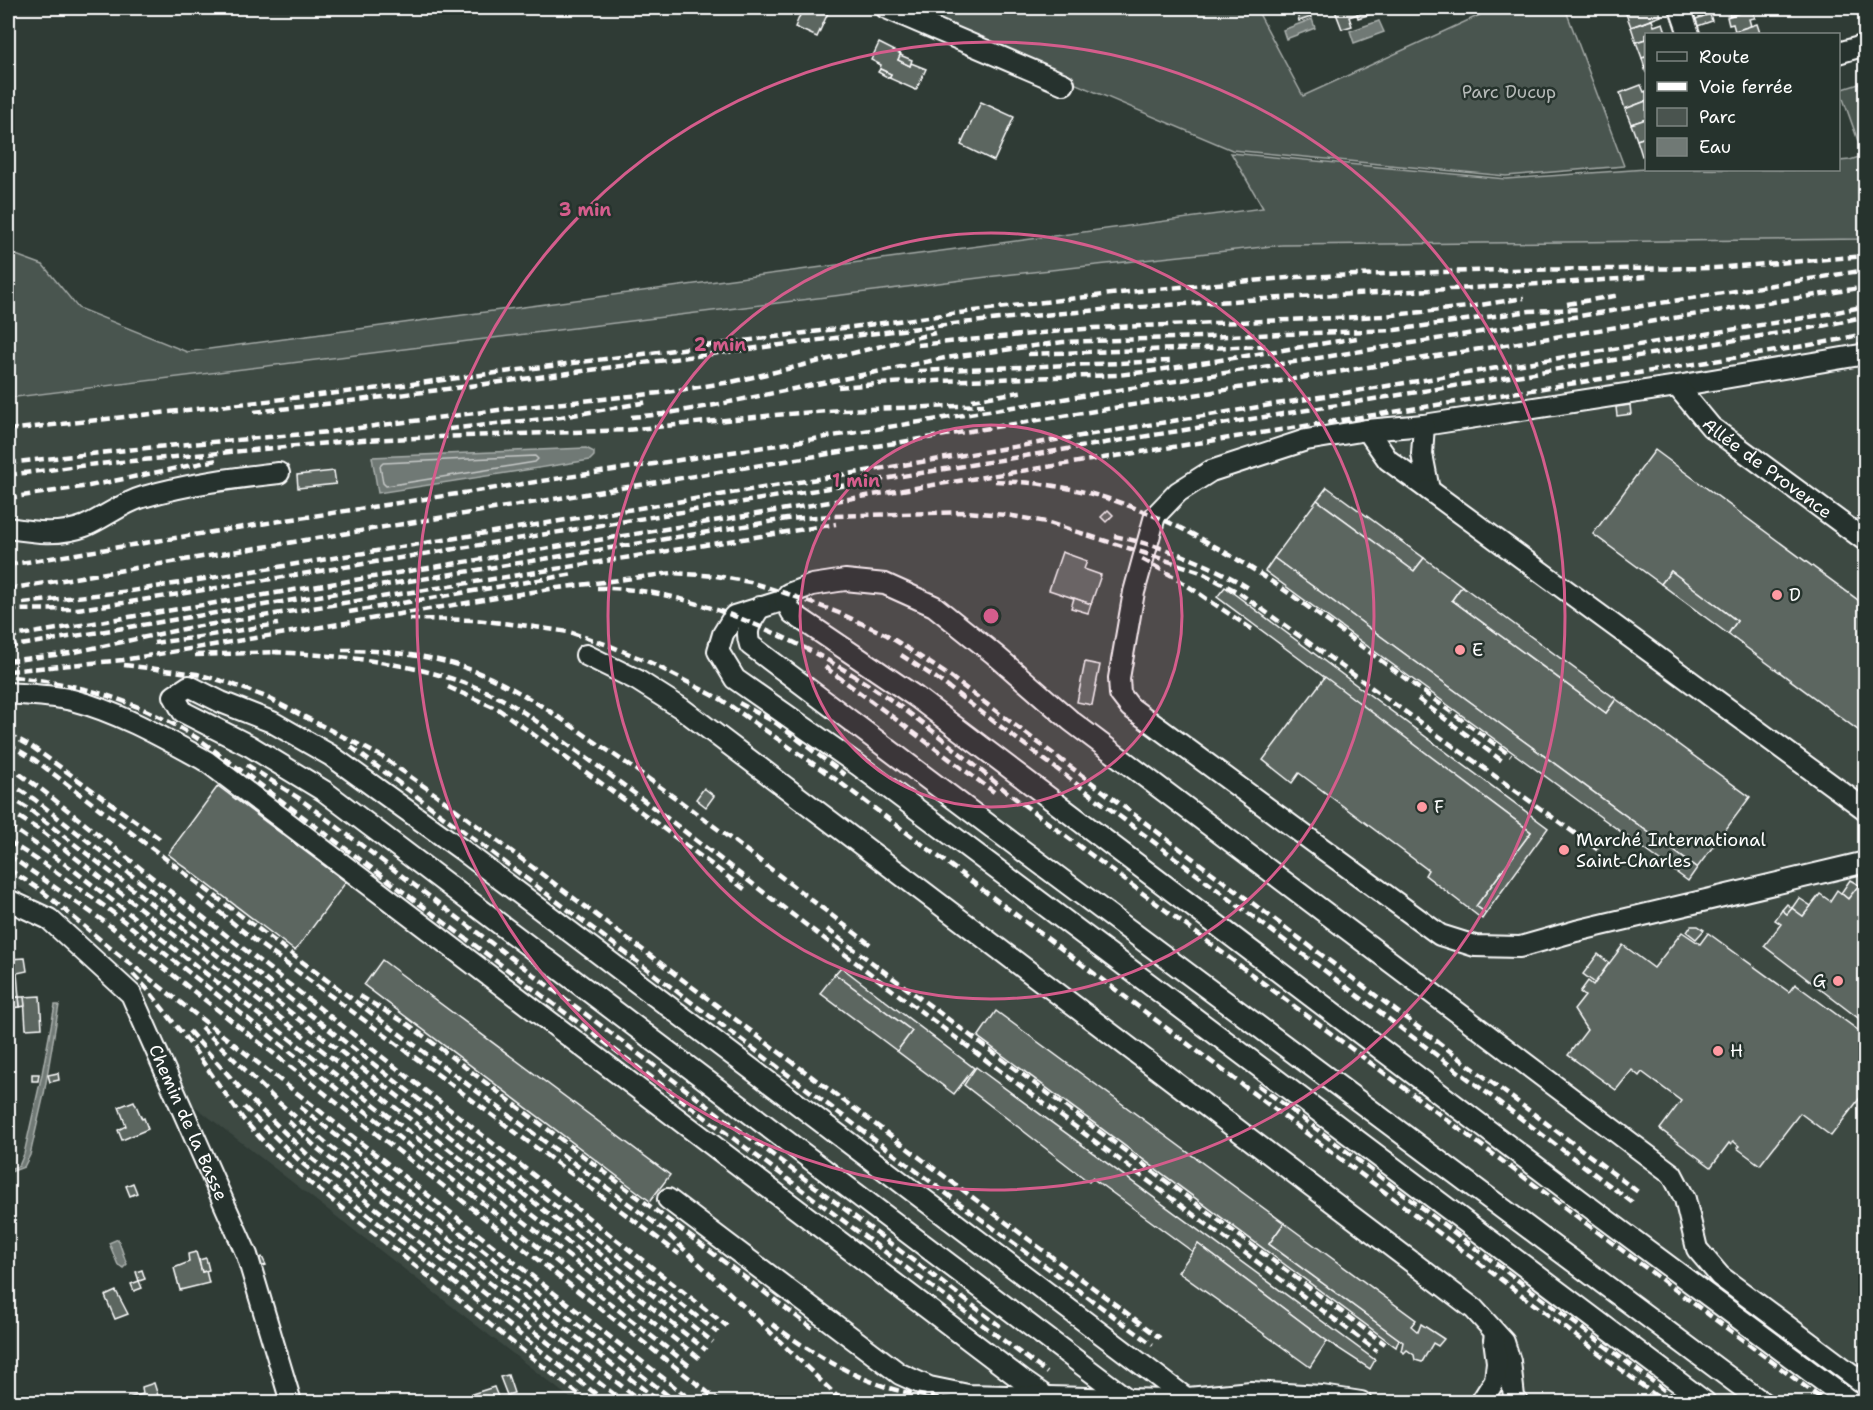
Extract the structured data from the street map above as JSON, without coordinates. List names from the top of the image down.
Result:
{
  "streets": {
    "street": ["Allée de Provence", "Chemin de la Basse"]
  },
  "parks": ["Parc Ducup"],
  "places": [
    "D",
    "E",
    "F",
    "Marché International Saint-Charles",
    "G",
    "H"
  ],
  "legend": [
    "Route",
    "Voie ferrée",
    "Parc",
    "Eau"
  ],
  "rings": ["3 min", "2 min", "1 min"]
}
